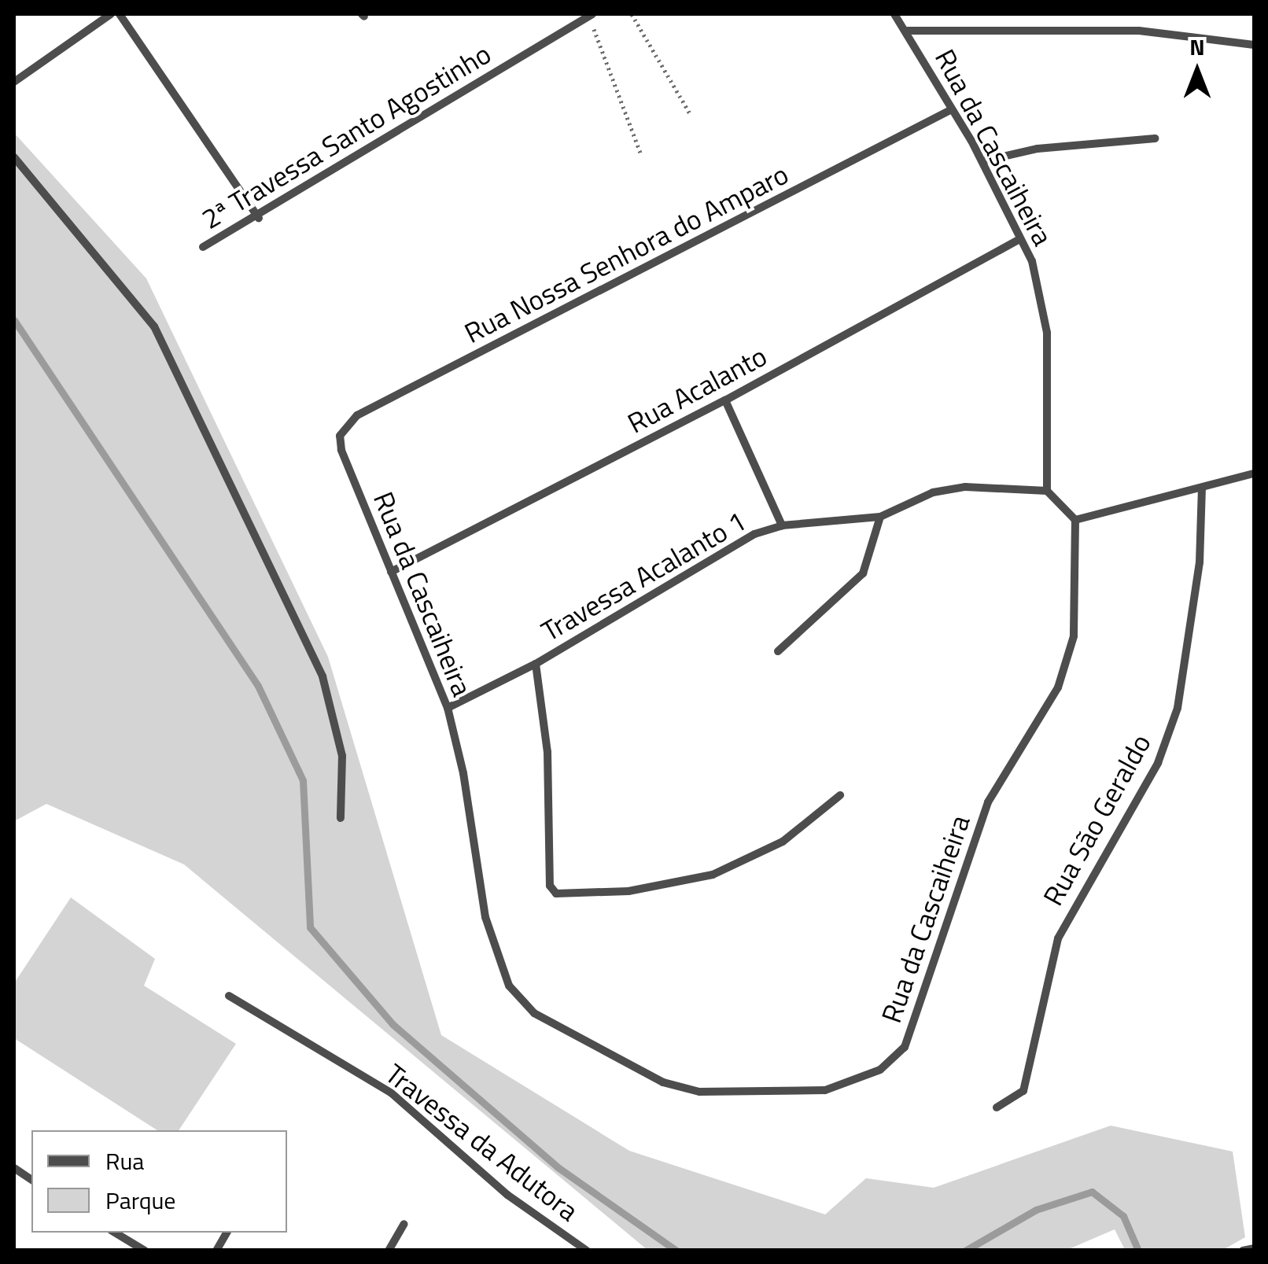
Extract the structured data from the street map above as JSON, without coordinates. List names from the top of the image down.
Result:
{
  "streets": {
    "street": [
      "2ª Travessa Santo Agostinho",
      "Rua da Cascaiheira",
      "Rua Nossa Senhora do Amparo",
      "Rua Acalanto",
      "Travessa Acalanto 1",
      "Rua São Geraldo",
      "Travessa da Adutora"
    ]
  },
  "crossings": [
    ["Rua da Cascaiheira", "Rua Nossa Senhora do Amparo"],
    ["Rua da Cascaiheira", "Rua Acalanto"],
    ["Rua da Cascaiheira", "Travessa Acalanto 1"],
    ["Rua Acalanto", "Travessa Acalanto 1"]
  ],
  "legend": ["Rua", "Parque"],
  "north": "top"
}
